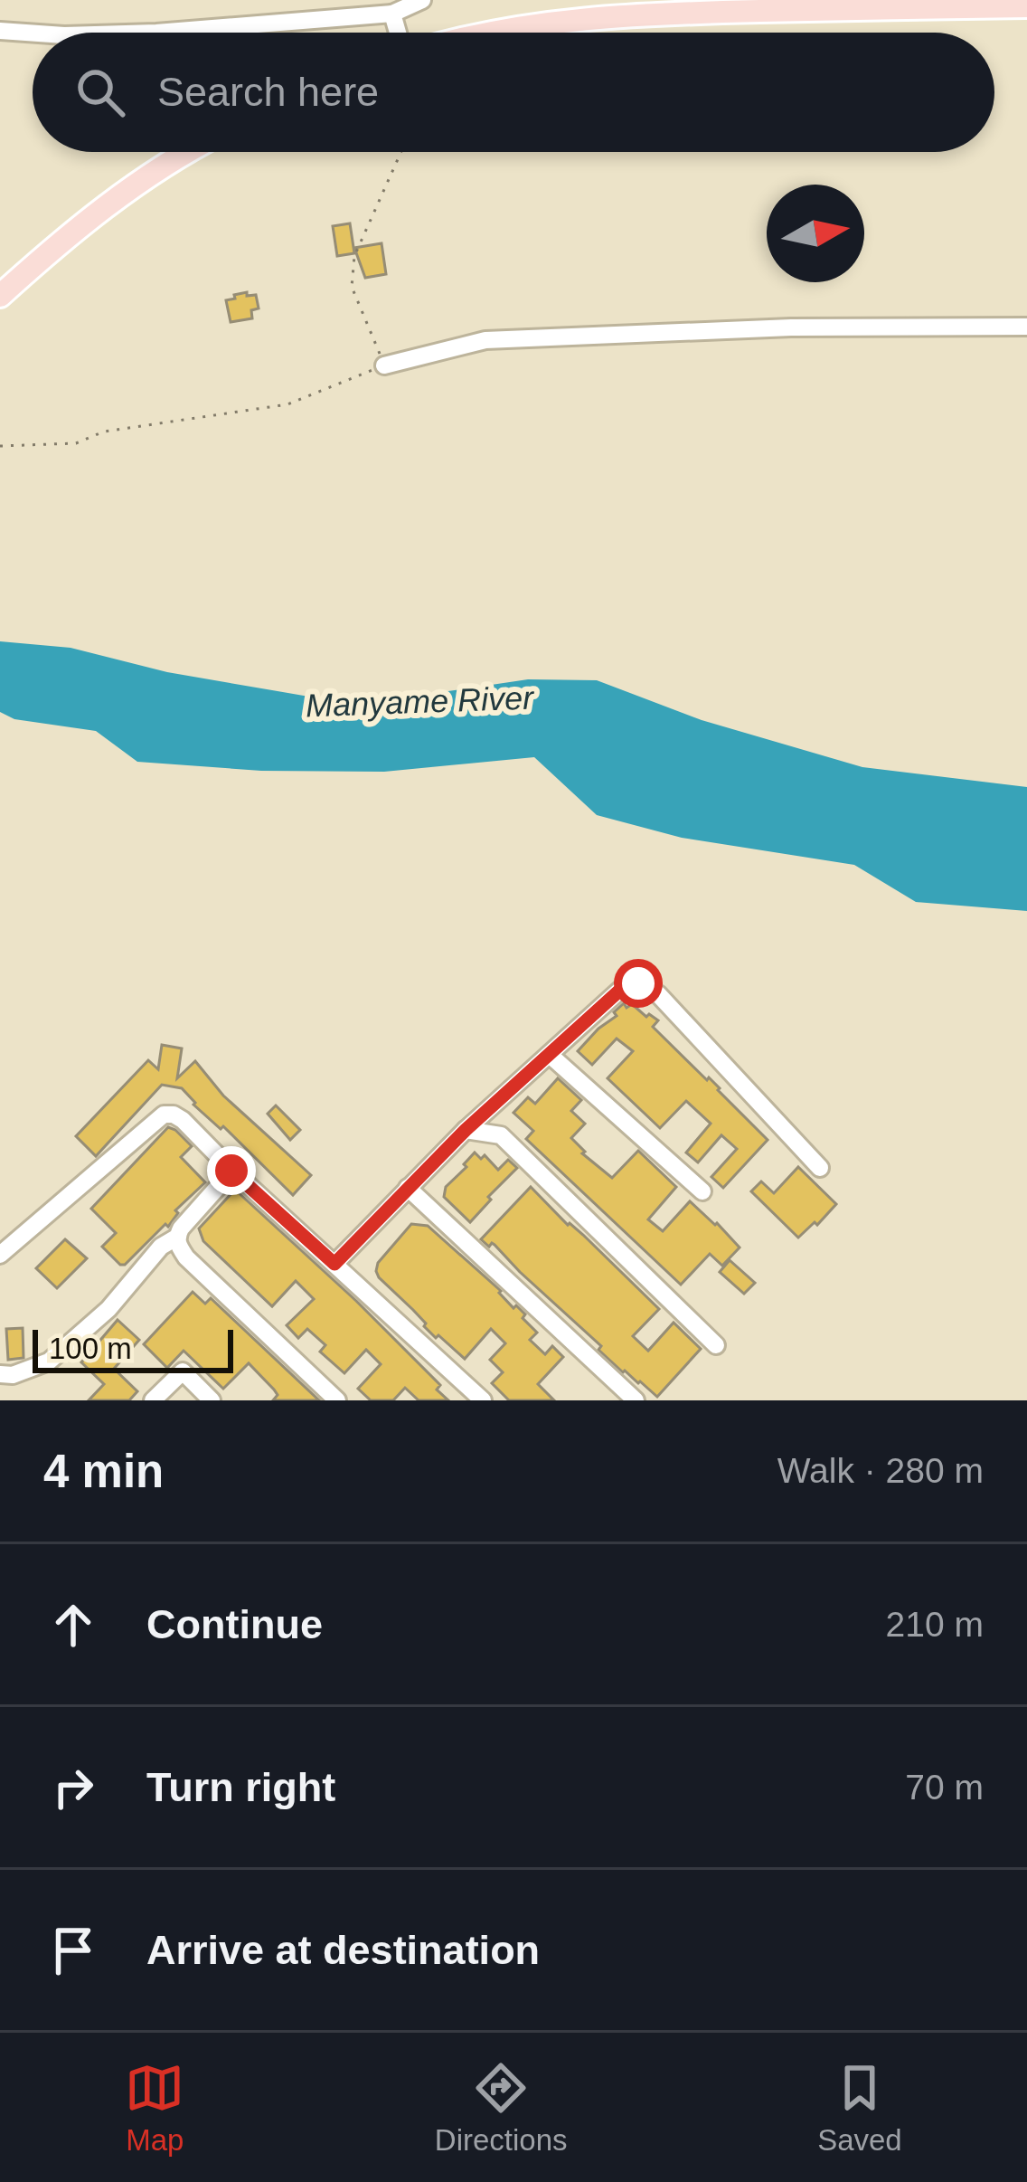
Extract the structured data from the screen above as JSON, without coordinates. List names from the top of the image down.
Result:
{
  "water": ["Manyame River"],
  "scale_bar": "100 m",
  "north": "right",
  "page": {
    "search": "Search here",
    "scale": "100 m",
    "heading": ["4 min", "Walk · 280 m"],
    "list": [
      ["Continue", "210 m"],
      ["Turn right", "70 m"],
      "Arrive at destination"
    ],
    "nav": ["Map", "Directions", "Saved"]
  }
}
